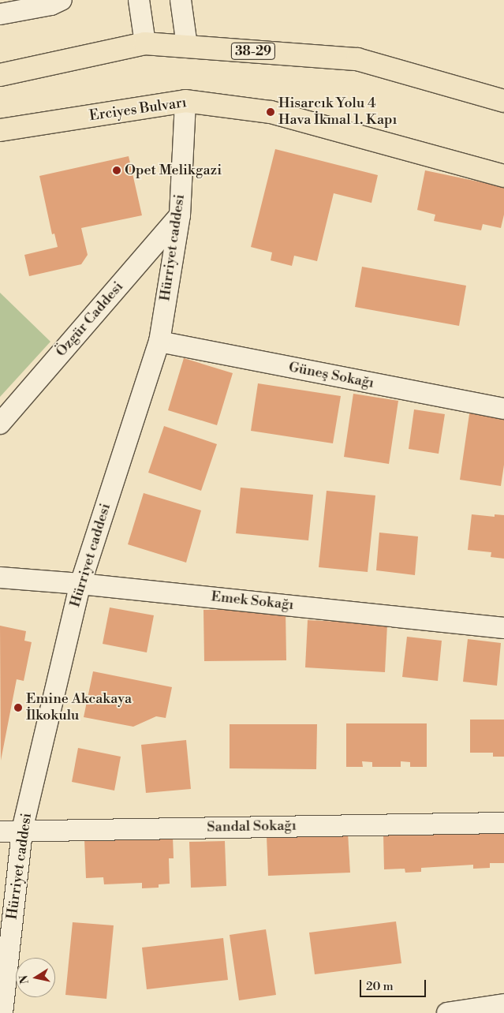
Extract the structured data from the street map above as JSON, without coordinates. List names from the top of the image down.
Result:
{
  "streets": {
    "highway": ["38-29", "Erciyes Bulvarı"],
    "street": [
      "Hürriyet caddesi",
      "Özgür Caddesi",
      "Güneş Sokağı",
      "Emek Sokağı",
      "Sandal Sokağı"
    ]
  },
  "crossings": [
    ["Erciyes Bulvarı", "Hürriyet caddesi"],
    ["Hürriyet caddesi", "Özgür Caddesi"],
    ["Hürriyet caddesi", "Güneş Sokağı"],
    ["Hürriyet caddesi", "Emek Sokağı"],
    ["Hürriyet caddesi", "Sandal Sokağı"]
  ],
  "places": ["Hisarcık Yolu 4 Hava İkmal 1. Kapı", "Opet Melikgazi", "Emine Akcakaya İlkokulu"],
  "scale_bar": "20 m",
  "north": "left"
}
